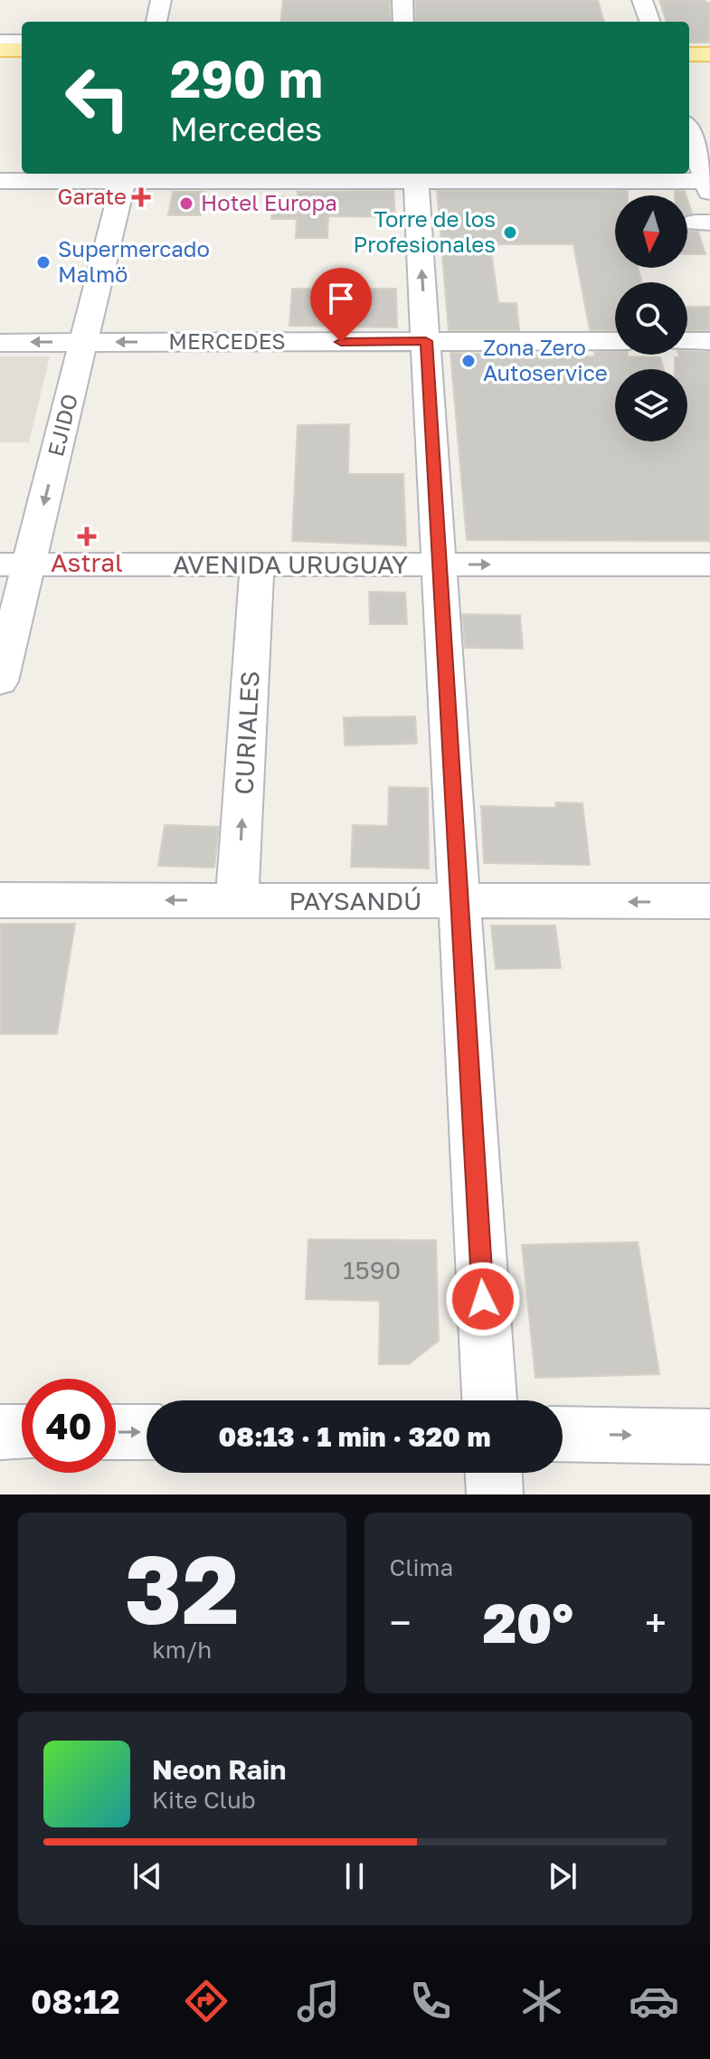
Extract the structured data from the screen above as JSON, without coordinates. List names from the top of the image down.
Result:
{
  "streets": {
    "street": [
      "MERCEDES",
      "EJIDO",
      "AVENIDA URUGUAY",
      "CURIALES",
      "PAYSANDÚ"
    ]
  },
  "crossings": [
    ["MERCEDES", "EJIDO"],
    ["EJIDO", "AVENIDA URUGUAY"],
    ["AVENIDA URUGUAY", "CURIALES"],
    ["CURIALES", "PAYSANDÚ"]
  ],
  "one_way": ["EJIDO", "AVENIDA URUGUAY", "PAYSANDÚ"],
  "places": {
    "health": ["Garate", "Astral"],
    "other": [
      "Hotel Europa",
      "Torre de los Profesionales",
      "Supermercado Malmö",
      "Zona Zero Autoservice"
    ]
  },
  "house_numbers": ["1590"],
  "north": "bottom",
  "page": {
    "turn": ["290 m", "Mercedes"],
    "limit": "40",
    "trip": "08:13 · 1 min · 320 m",
    "tile": [
      ["32", "km/h"],
      "Clima"
    ],
    "heat": ["−", "20°", "+"],
    "song": ["Neon Rain", "Kite Club"],
    "tabs": "08:12"
  }
}
